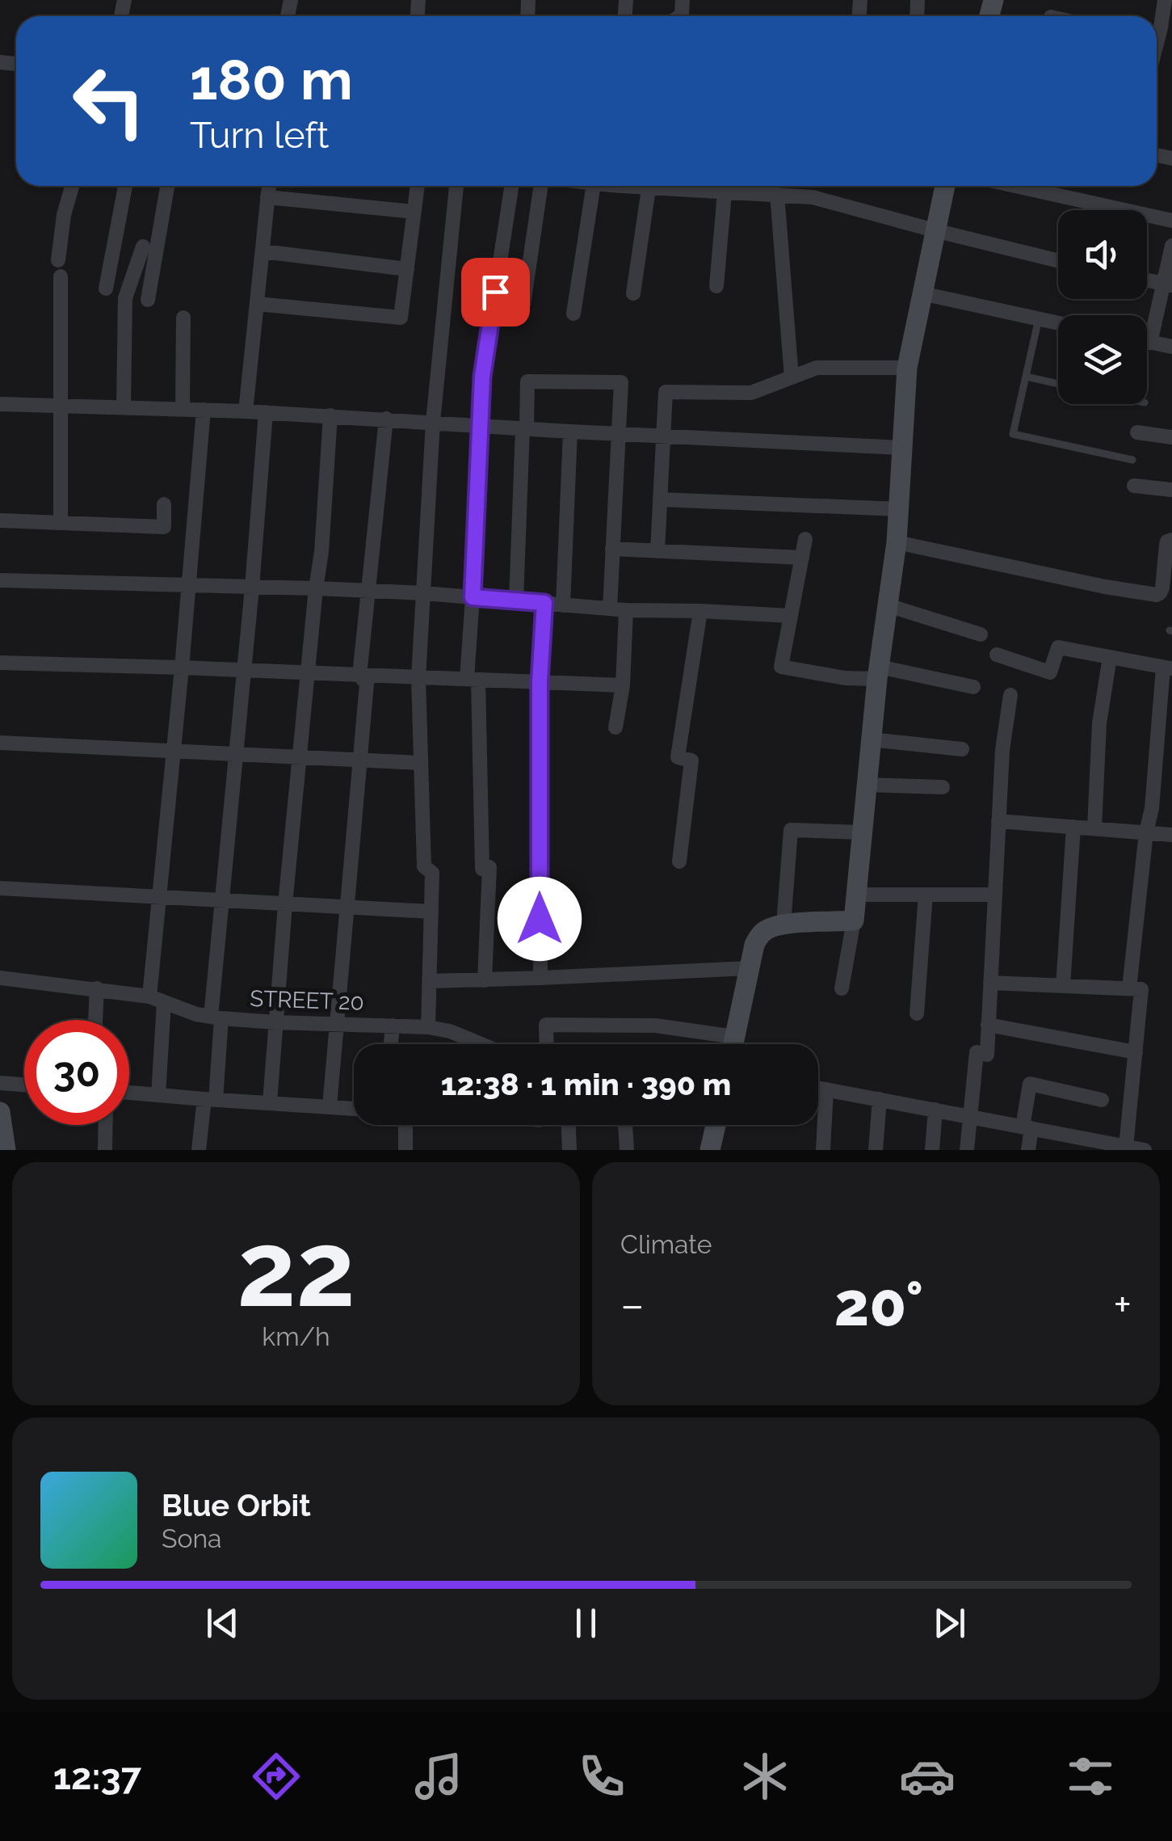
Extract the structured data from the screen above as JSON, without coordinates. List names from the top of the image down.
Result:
{
  "streets": {
    "street": ["STREET 20"]
  },
  "page": {
    "turn": ["180 m", "Turn left"],
    "limit": "30",
    "trip": "12:38 · 1 min · 390 m",
    "tile": [
      ["22", "km/h"],
      "Climate"
    ],
    "heat": ["−", "20°", "+"],
    "song": ["Blue Orbit", "Sona"],
    "tabs": "12:37"
  }
}
